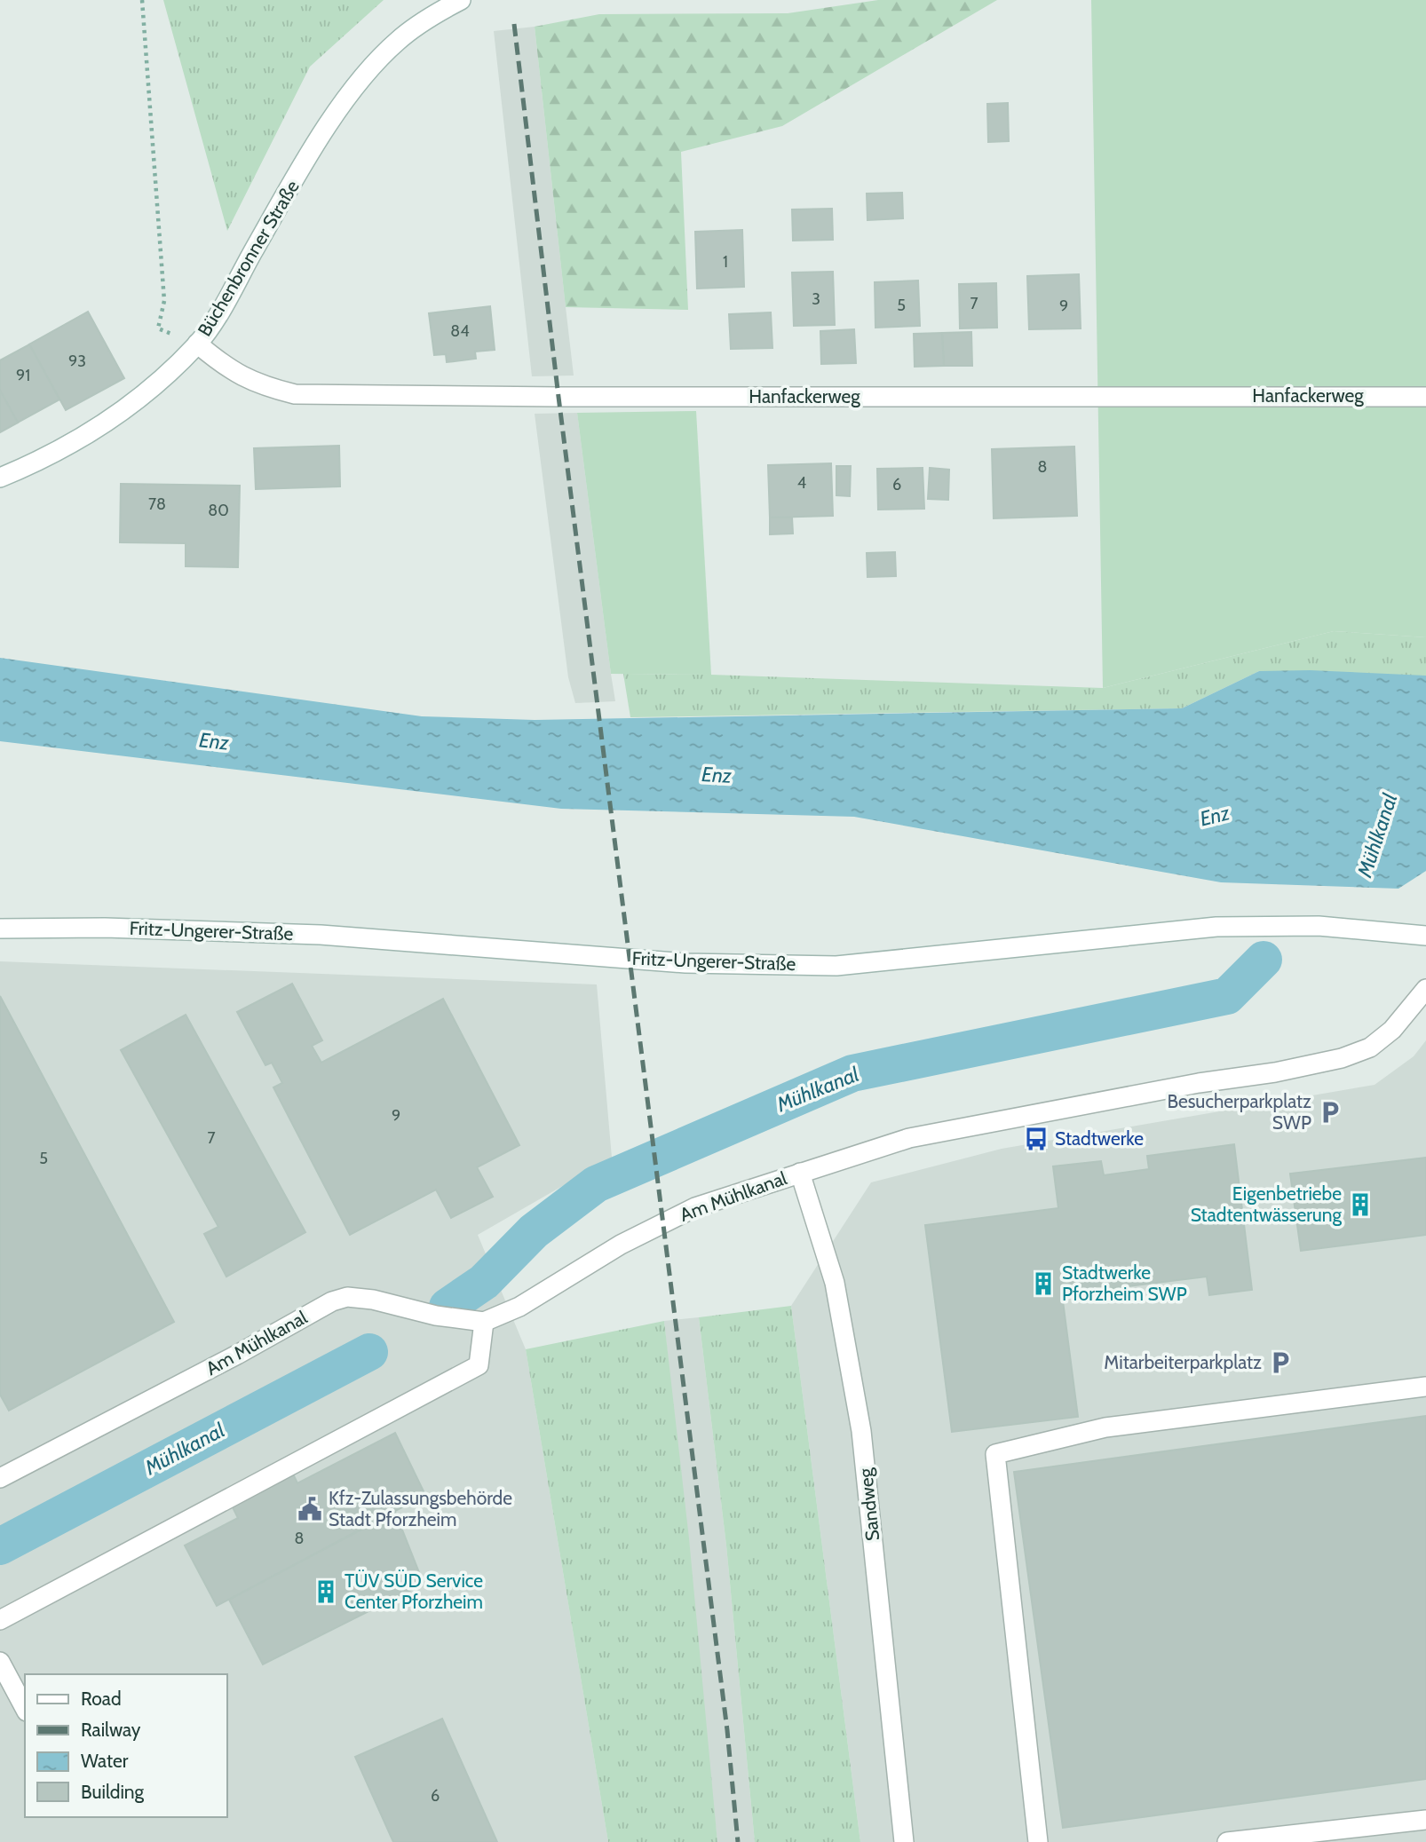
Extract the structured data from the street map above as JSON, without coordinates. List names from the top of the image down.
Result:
{
  "streets": {
    "street": [
      "Büchenbronner Straße",
      "Hanfackerweg",
      "Fritz-Ungerer-Straße",
      "Am Mühlkanal",
      "Sandweg"
    ]
  },
  "crossings": [
    ["Büchenbronner Straße", "Hanfackerweg"],
    ["Am Mühlkanal", "Sandweg"]
  ],
  "water": ["Enz", "Mühlkanal"],
  "places": {
    "parking": ["Besucherparkplatz SWP", "Mitarbeiterparkplatz"],
    "bus stop": ["Stadtwerke"],
    "building": ["Eigenbetriebe Stadtentwässerung", "Stadtwerke Pforzheim SWP", "TÜV SÜD Service Center Pforzheim"],
    "public building": ["Kfz-Zulassungsbehörde Stadt Pforzheim"]
  },
  "house_numbers": [
    "1",
    "3",
    "7",
    "5",
    "9",
    "84",
    "93",
    "91",
    "8",
    "4",
    "6",
    "78",
    "80",
    "9",
    "7",
    "5",
    "8",
    "6"
  ],
  "legend": [
    "Road",
    "Railway",
    "Water",
    "Building"
  ]
}
